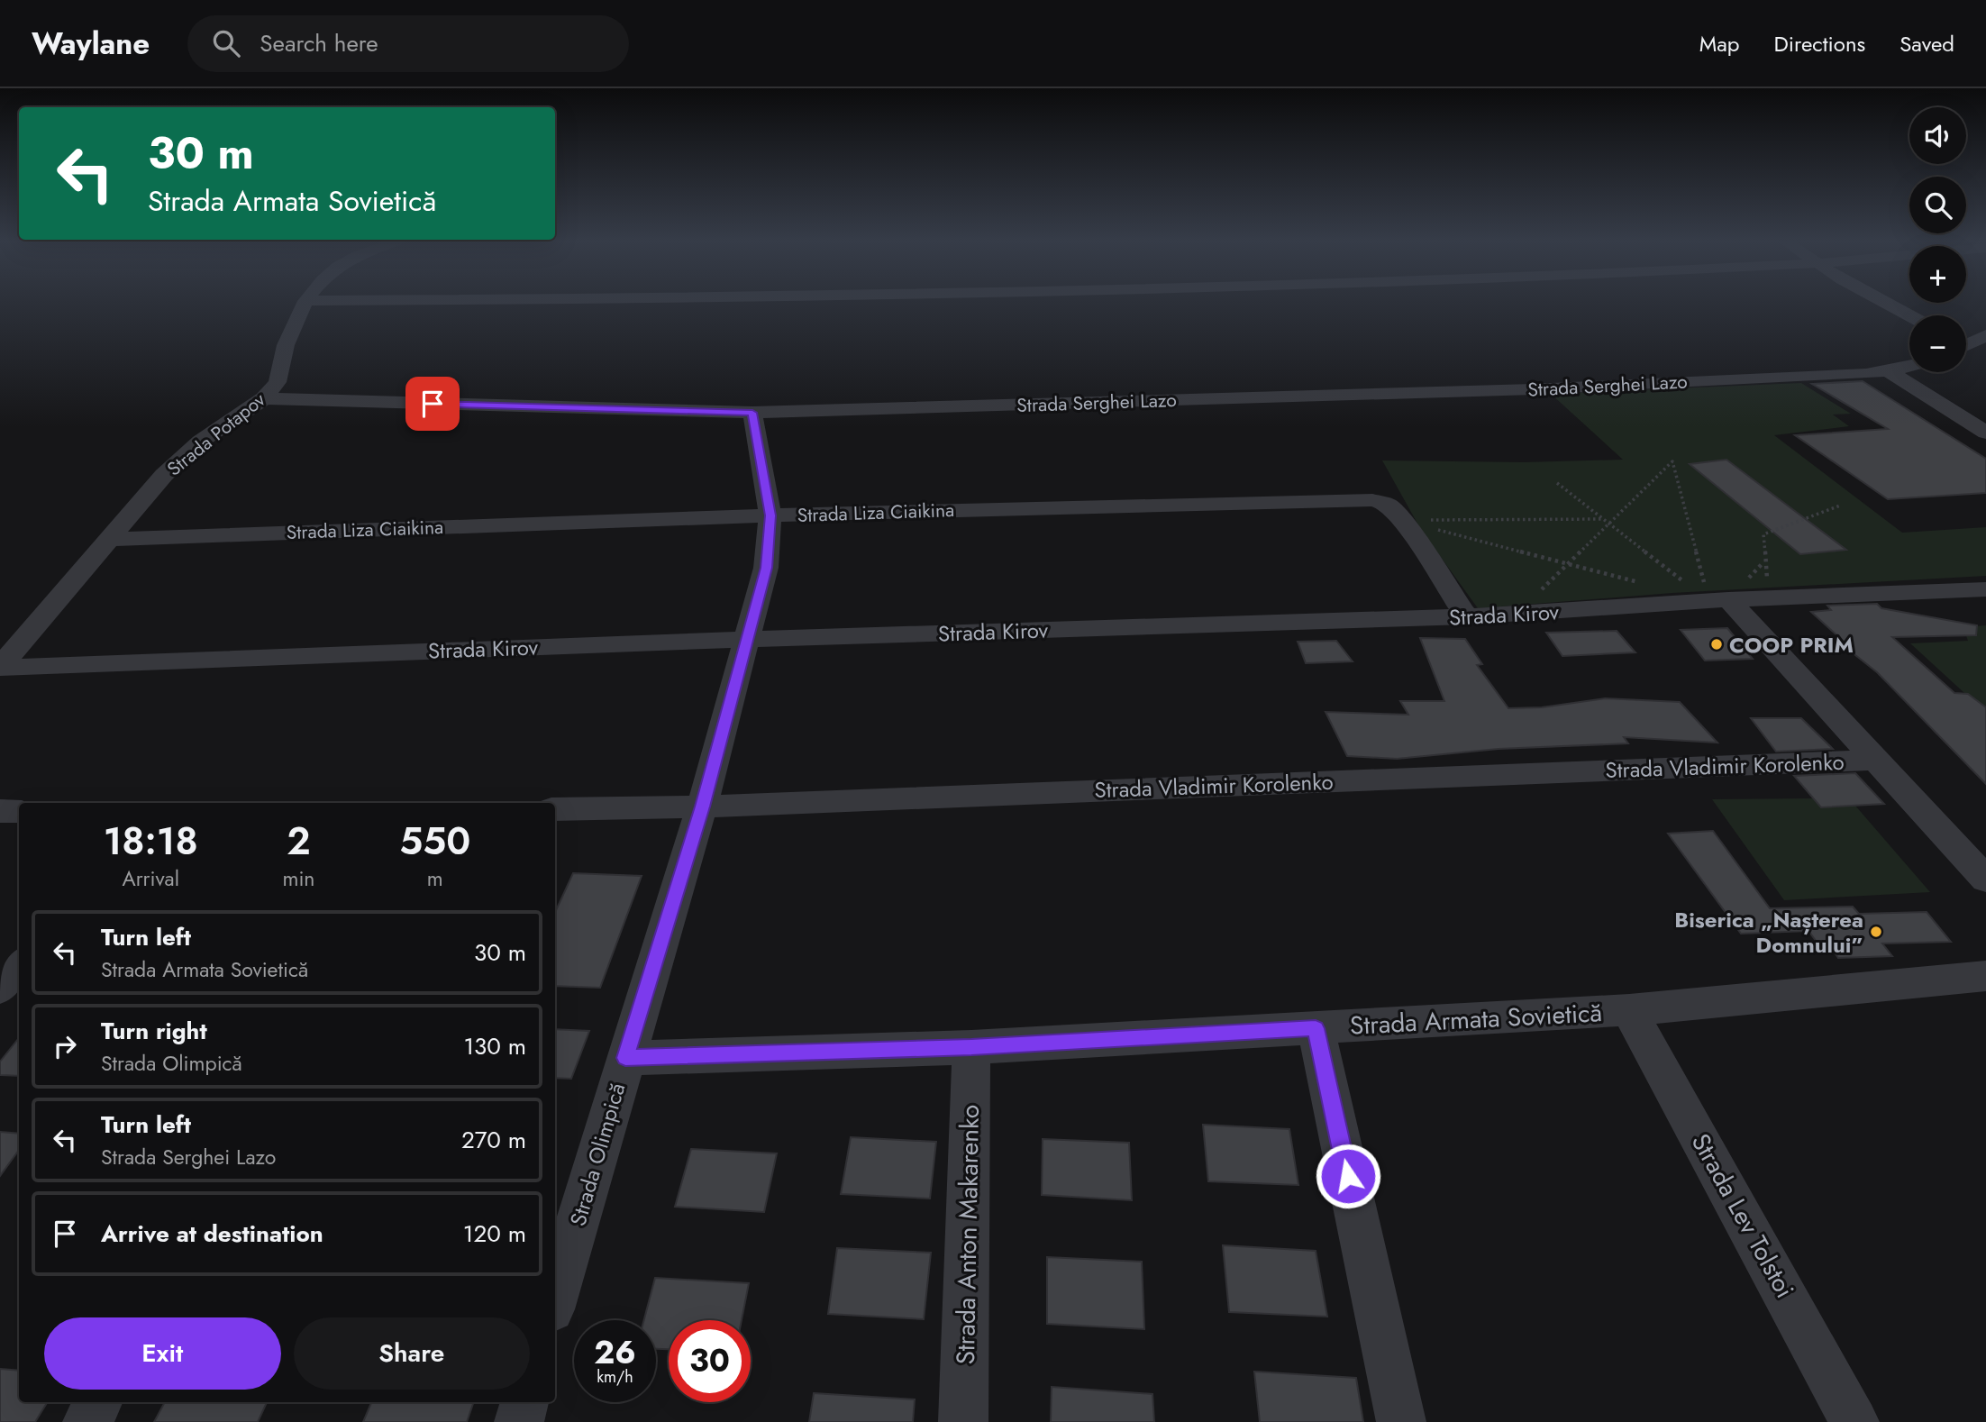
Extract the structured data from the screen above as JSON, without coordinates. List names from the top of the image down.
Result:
{
  "streets": {
    "street": [
      "Strada Serghei Lazo",
      "Strada Potapov",
      "Strada Liza Ciaikina",
      "Strada Kirov",
      "Strada Vladimir Korolenko",
      "Strada Armata Sovietică",
      "Strada Olimpică",
      "Strada Lev Tolstoi",
      "Strada Anton Makarenko"
    ]
  },
  "crossings": [
    ["Strada Serghei Lazo", "Strada Potapov"],
    ["Strada Serghei Lazo", "Strada Olimpică"],
    ["Strada Potapov", "Strada Liza Ciaikina"],
    ["Strada Potapov", "Strada Kirov"],
    ["Strada Liza Ciaikina", "Strada Kirov"],
    ["Strada Liza Ciaikina", "Strada Olimpică"],
    ["Strada Kirov", "Strada Olimpică"],
    ["Strada Vladimir Korolenko", "Strada Olimpică"],
    ["Strada Armata Sovietică", "Strada Olimpică"],
    ["Strada Armata Sovietică", "Strada Lev Tolstoi"],
    ["Strada Armata Sovietică", "Strada Anton Makarenko"]
  ],
  "places": ["COOP PRIM", "Biserica „Nașterea Domnului”"],
  "page": {
    "header": "Waylane",
    "search": "Search here",
    "nav": ["Map", "Directions", "Saved"],
    "map_buttons": ["+", "−"],
    "turn": ["30 m", "Strada Armata Sovietică"],
    "eta": [
      "18:18",
      "Arrival",
      "2",
      "min",
      "550",
      "m"
    ],
    "list": [
      {
        "name": "Turn left",
        "note": "Strada Armata Sovietică",
        "value": "30 m"
      },
      {
        "name": "Turn right",
        "note": "Strada Olimpică",
        "value": "130 m"
      },
      {
        "name": "Turn left",
        "note": "Strada Serghei Lazo",
        "value": "270 m"
      },
      {
        "name": "Arrive at destination",
        "value": "120 m"
      }
    ],
    "buttons": ["Exit", "Share"],
    "speed": "26 km/h",
    "limit": "30"
  }
}
